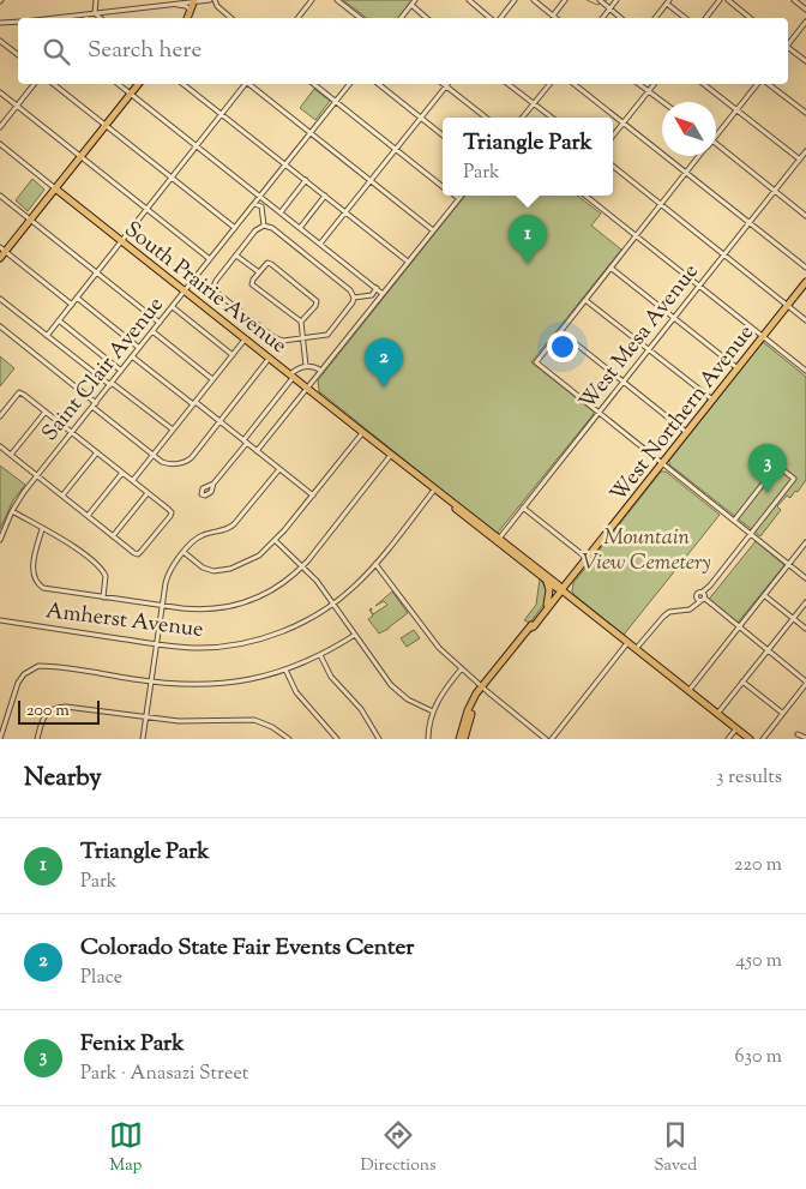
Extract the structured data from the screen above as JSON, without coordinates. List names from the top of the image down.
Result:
{
  "streets": {
    "main road": ["South Prairie Avenue", "West Northern Avenue"],
    "street": ["West Mesa Avenue", "Saint Clair Avenue", "Amherst Avenue"]
  },
  "crossings": [
    ["South Prairie Avenue", "West Mesa Avenue"],
    ["South Prairie Avenue", "Saint Clair Avenue"],
    ["South Prairie Avenue", "West Northern Avenue"],
    ["South Prairie Avenue", "Amherst Avenue"]
  ],
  "parks": ["Mountain View Cemetery"],
  "scale_bar": "200 m",
  "north": "top left",
  "page": {
    "search": "Search here",
    "popup": ["Triangle Park", "Park"],
    "pins": ["1", "2", "3"],
    "scale": "200 m",
    "heading": ["Nearby", "3 results"],
    "list": [
      {
        "mark": "1",
        "name": "Triangle Park",
        "note": "Park",
        "value": "220 m"
      },
      {
        "mark": "2",
        "name": "Colorado State Fair Events Center",
        "note": "Place",
        "value": "450 m"
      },
      {
        "mark": "3",
        "name": "Fenix Park",
        "note": "Park · Anasazi Street",
        "value": "630 m"
      }
    ],
    "nav": ["Map", "Directions", "Saved"]
  }
}
